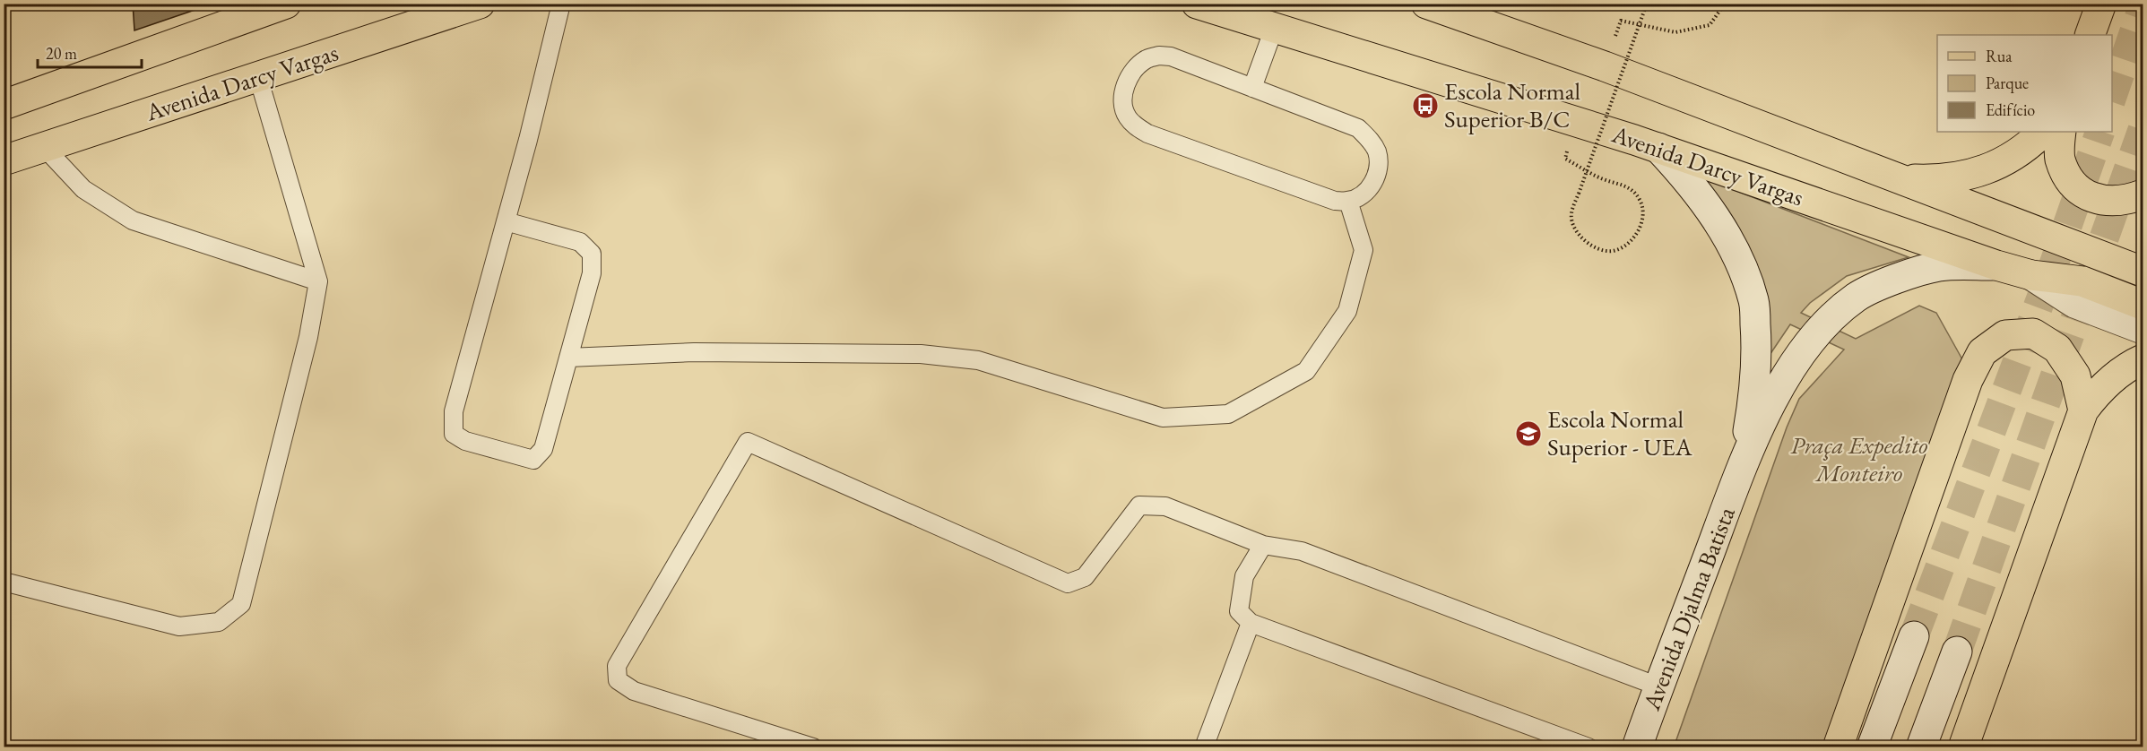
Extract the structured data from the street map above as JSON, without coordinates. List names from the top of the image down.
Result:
{
  "streets": {
    "main road": ["Avenida Darcy Vargas", "Avenida Djalma Batista"]
  },
  "crossings": [
    ["Avenida Darcy Vargas", "Avenida Djalma Batista"]
  ],
  "parks": ["Praça Expedito Monteiro"],
  "places": {
    "bus stop": ["Escola Normal Superior B/C"],
    "school or university": ["Escola Normal Superior - UEA"]
  },
  "legend": ["Rua", "Parque", "Edifício"],
  "scale_bar": "20 m"
}
